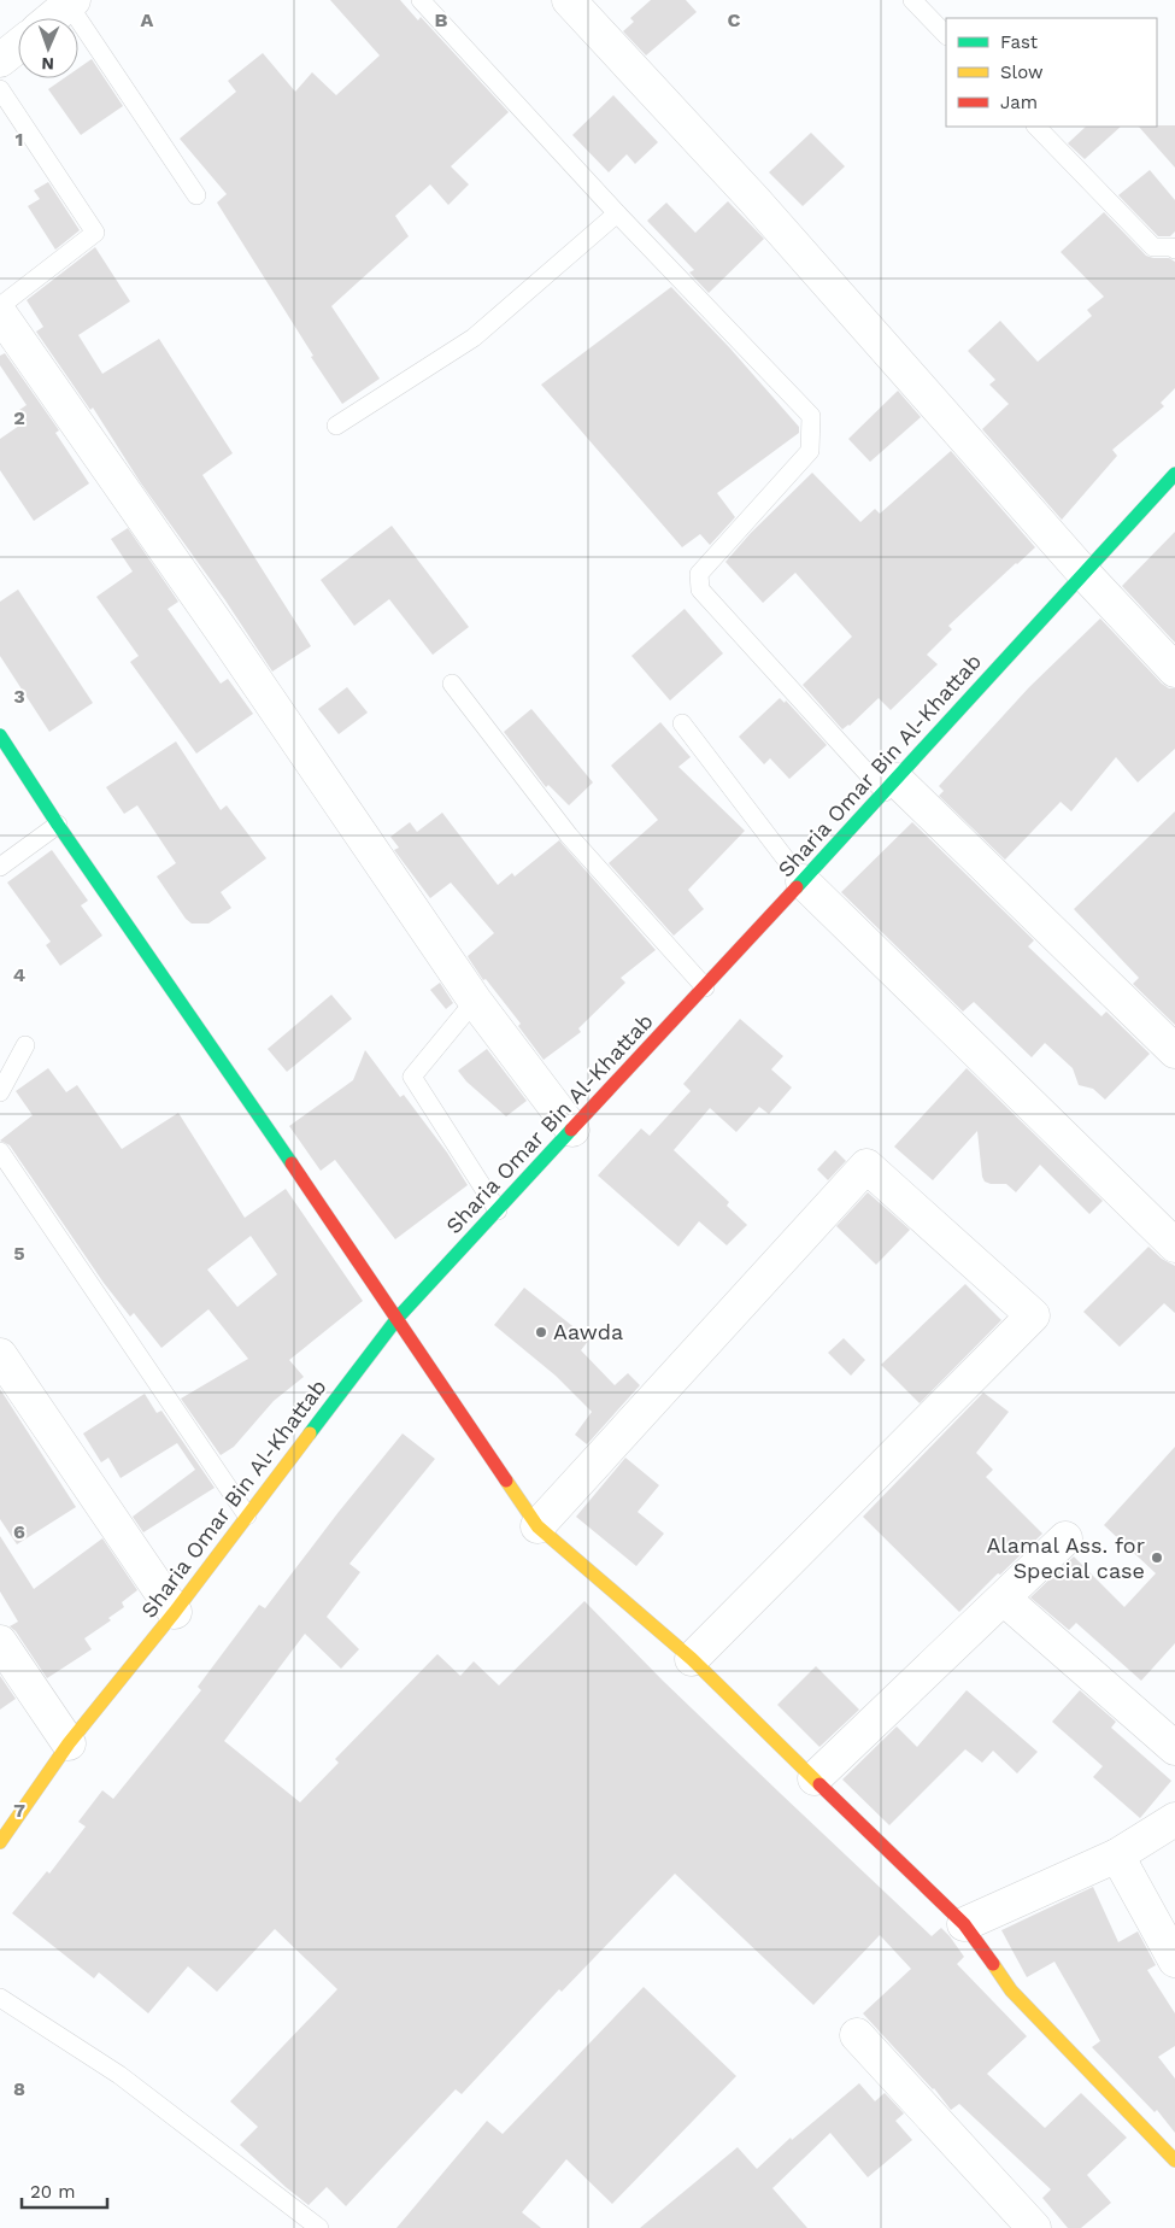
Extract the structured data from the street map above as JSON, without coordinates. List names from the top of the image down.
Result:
{
  "streets": {
    "street": ["Sharia Omar Bin Al-Khattab"]
  },
  "places": ["Aawda", "Alamal Ass. for Special case"],
  "legend": ["Fast", "Slow", "Jam"],
  "scale_bar": "20 m",
  "north": "bottom",
  "grid": {
    "columns": ["A", "B", "C"],
    "rows": [
      "1",
      "2",
      "3",
      "4",
      "5",
      "6",
      "7",
      "8"
    ]
  }
}
